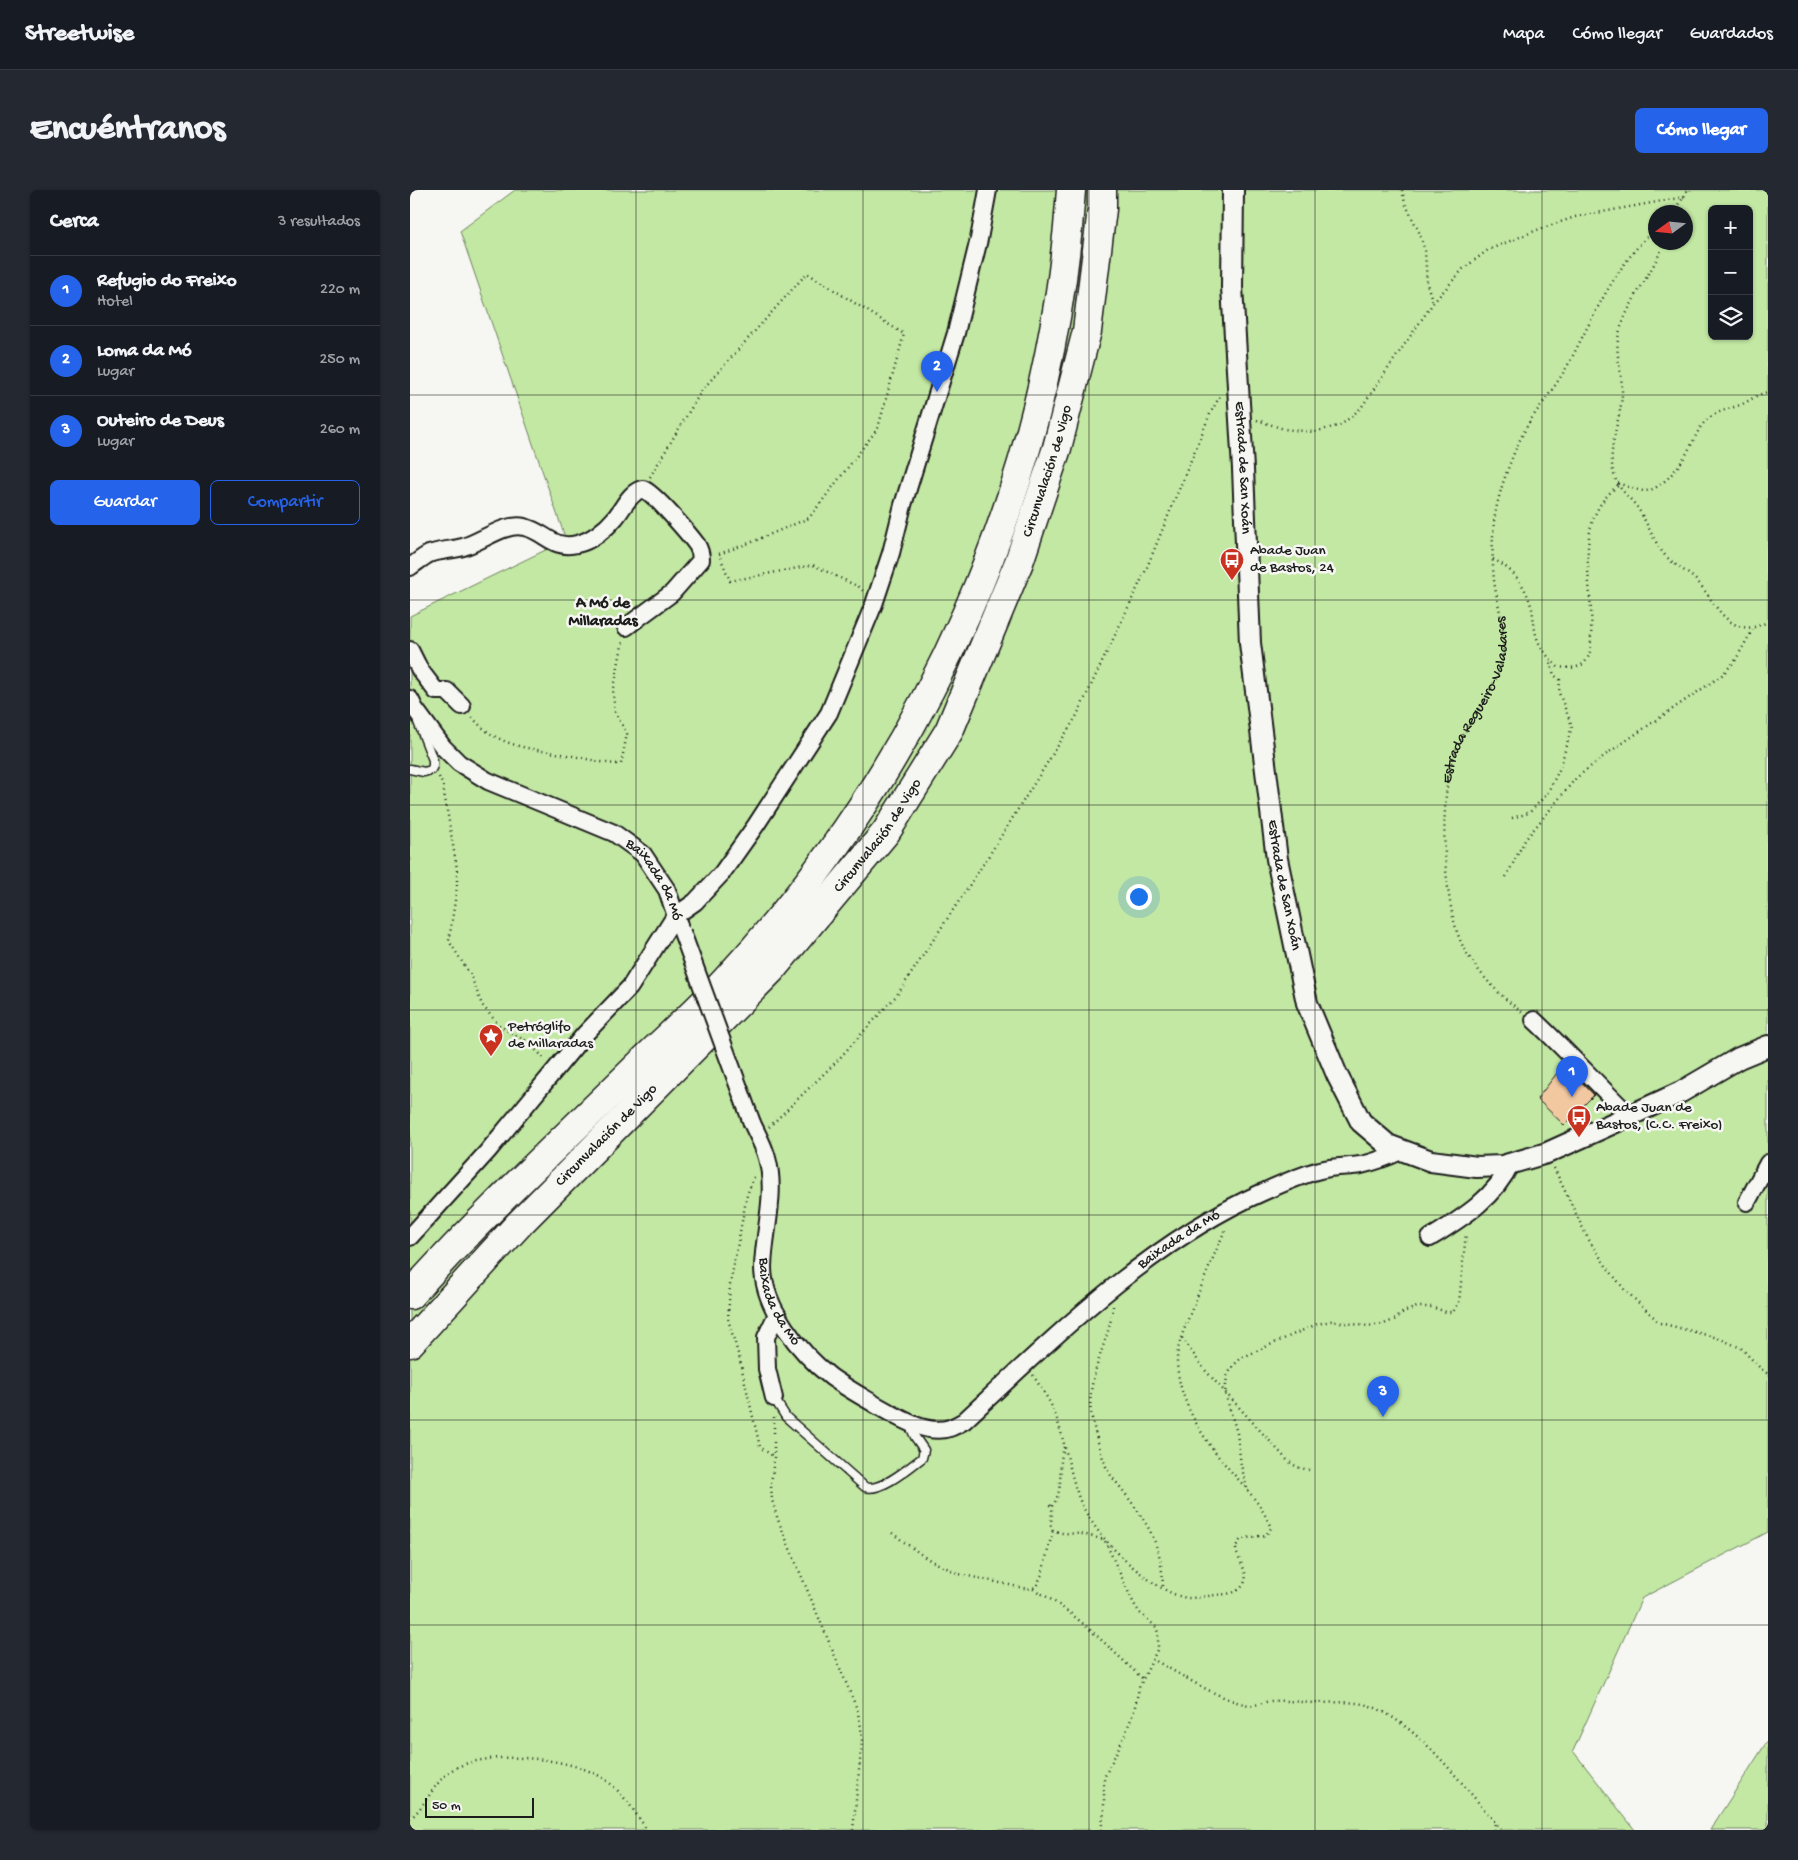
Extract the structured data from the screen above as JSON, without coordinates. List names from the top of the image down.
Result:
{
  "streets": {
    "highway": ["Circunvalación de Vigo"],
    "street": ["Estrada de San Xoán", "Baixada da Mó"],
    "path": ["Estrada Regueiro-Valadares"]
  },
  "crossings": [
    ["Estrada de San Xoán", "Baixada da Mó"]
  ],
  "districts": ["A Mó de Millaradas"],
  "places": {
    "bus stop": ["Abade Juan de Bastos, 24", "Abade Juan de Bastos, (C.C. Freixo)"],
    "place": ["Petróglifo de Millaradas"]
  },
  "scale_bar": "50 m",
  "north": "left",
  "page": {
    "header": "Streetwise",
    "nav": ["Mapa", "Cómo llegar", "Guardados"],
    "buttons": [
      "Cómo llegar",
      ["Guardar", "Compartir"]
    ],
    "title": "Encuéntranos",
    "heading": ["Cerca", "3 resultados"],
    "map_buttons": ["+", "−"],
    "list": [
      {
        "mark": "1",
        "name": "Refugio do Freixo",
        "note": "Hotel",
        "value": "220 m"
      },
      {
        "mark": "2",
        "name": "Loma da Mó",
        "note": "Lugar",
        "value": "250 m"
      },
      {
        "mark": "3",
        "name": "Outeiro de Deus",
        "note": "Lugar",
        "value": "260 m"
      }
    ],
    "pins": ["2", "1", "3"],
    "scale": "50 m"
  }
}
